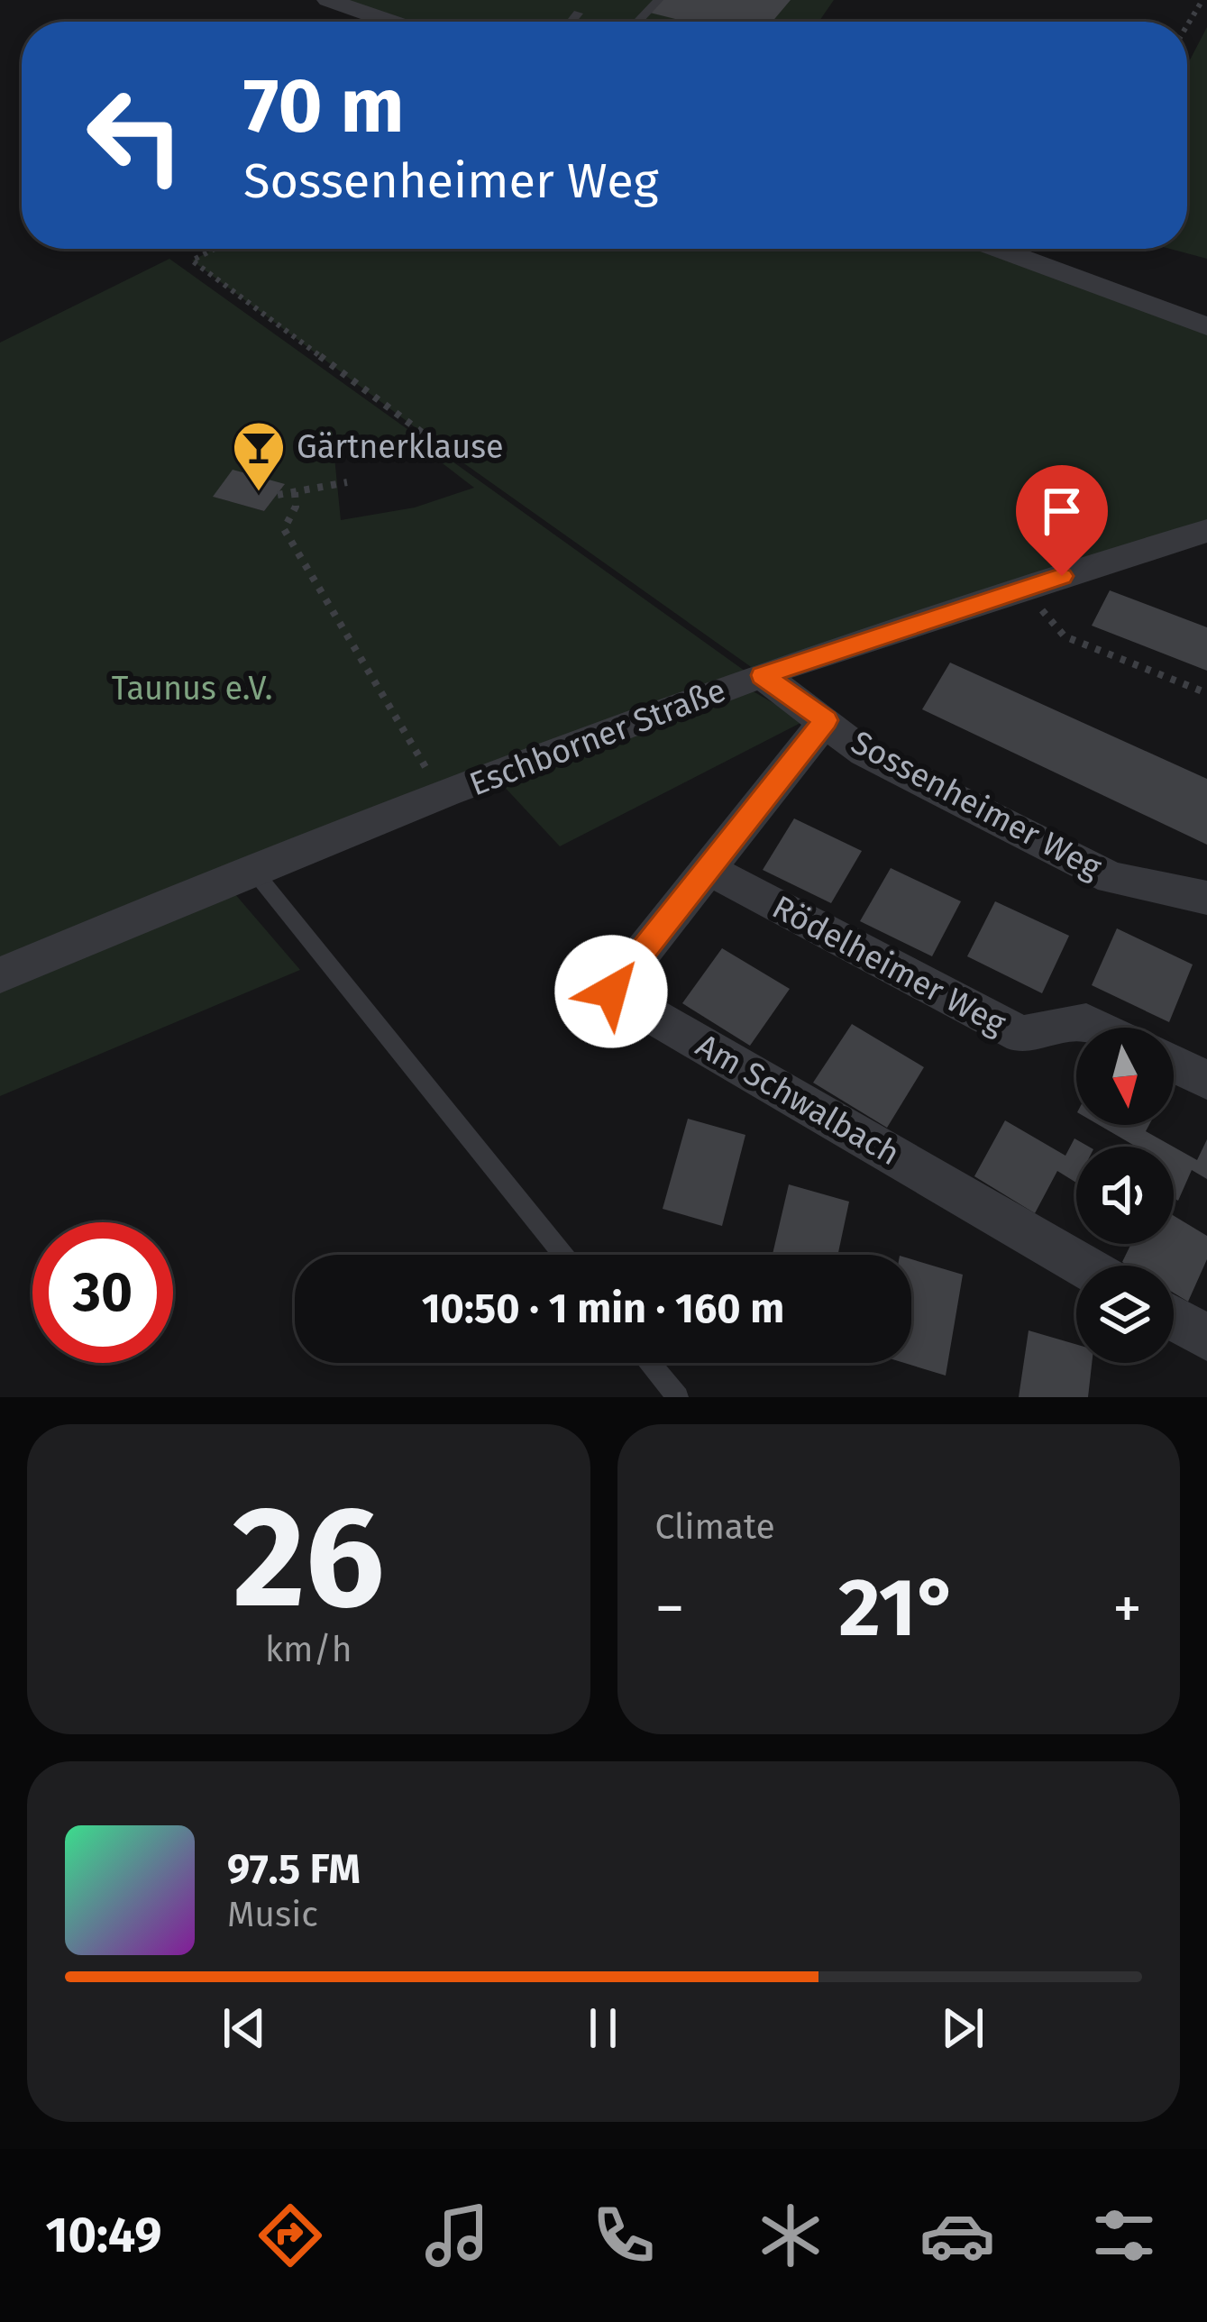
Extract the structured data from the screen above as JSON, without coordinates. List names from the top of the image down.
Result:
{
  "streets": {
    "street": [
      "Eschborner Straße",
      "Sossenheimer Weg",
      "Rödelheimer Weg",
      "Am Schwalbach"
    ]
  },
  "crossings": [
    ["Eschborner Straße", "Sossenheimer Weg"],
    ["Sossenheimer Weg", "Am Schwalbach"],
    ["Rödelheimer Weg", "Am Schwalbach"]
  ],
  "parks": ["Taunus e.V."],
  "places": {
    "bar": ["Gärtnerklause"]
  },
  "north": "bottom",
  "page": {
    "turn": ["70 m", "Sossenheimer Weg"],
    "limit": "30",
    "trip": "10:50 · 1 min · 160 m",
    "tile": [
      ["26", "km/h"],
      "Climate"
    ],
    "heat": ["−", "21°", "+"],
    "song": ["97.5 FM", "Music"],
    "tabs": "10:49"
  }
}
